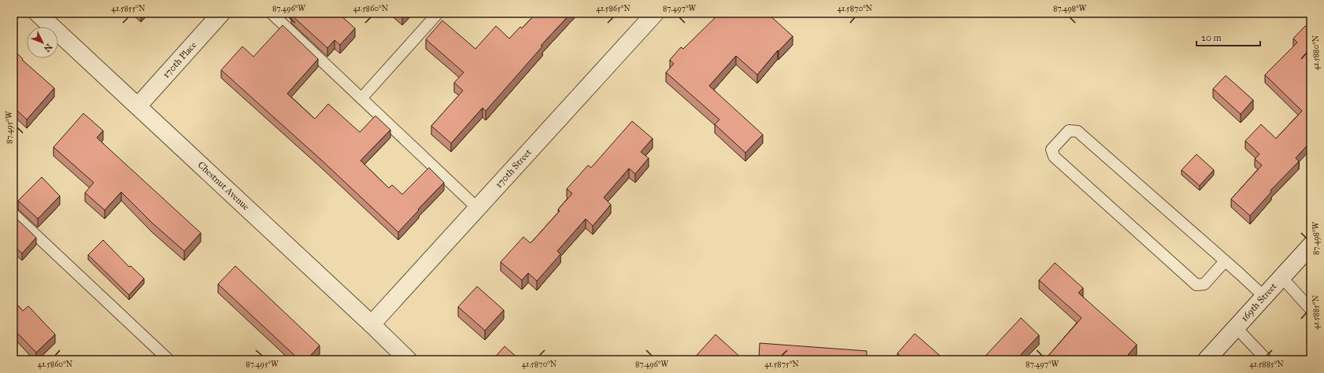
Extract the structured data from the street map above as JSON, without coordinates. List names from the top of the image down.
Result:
{
  "streets": {
    "street": [
      "170th Place",
      "170th Street",
      "Chestnut Avenue",
      "169th Street"
    ]
  },
  "crossings": [
    ["170th Place", "Chestnut Avenue"],
    ["170th Street", "Chestnut Avenue"]
  ],
  "scale_bar": "20 m",
  "north": "bottom right",
  "coordinates": [
    "41.5855°N",
    "87.496°W",
    "41.5860°N",
    "41.5865°N",
    "87.497°W",
    "41.5870°N",
    "87.498°W",
    "41.5880°N",
    "87.495°W",
    "41.5885°N",
    "41.5875°N"
  ]
}
